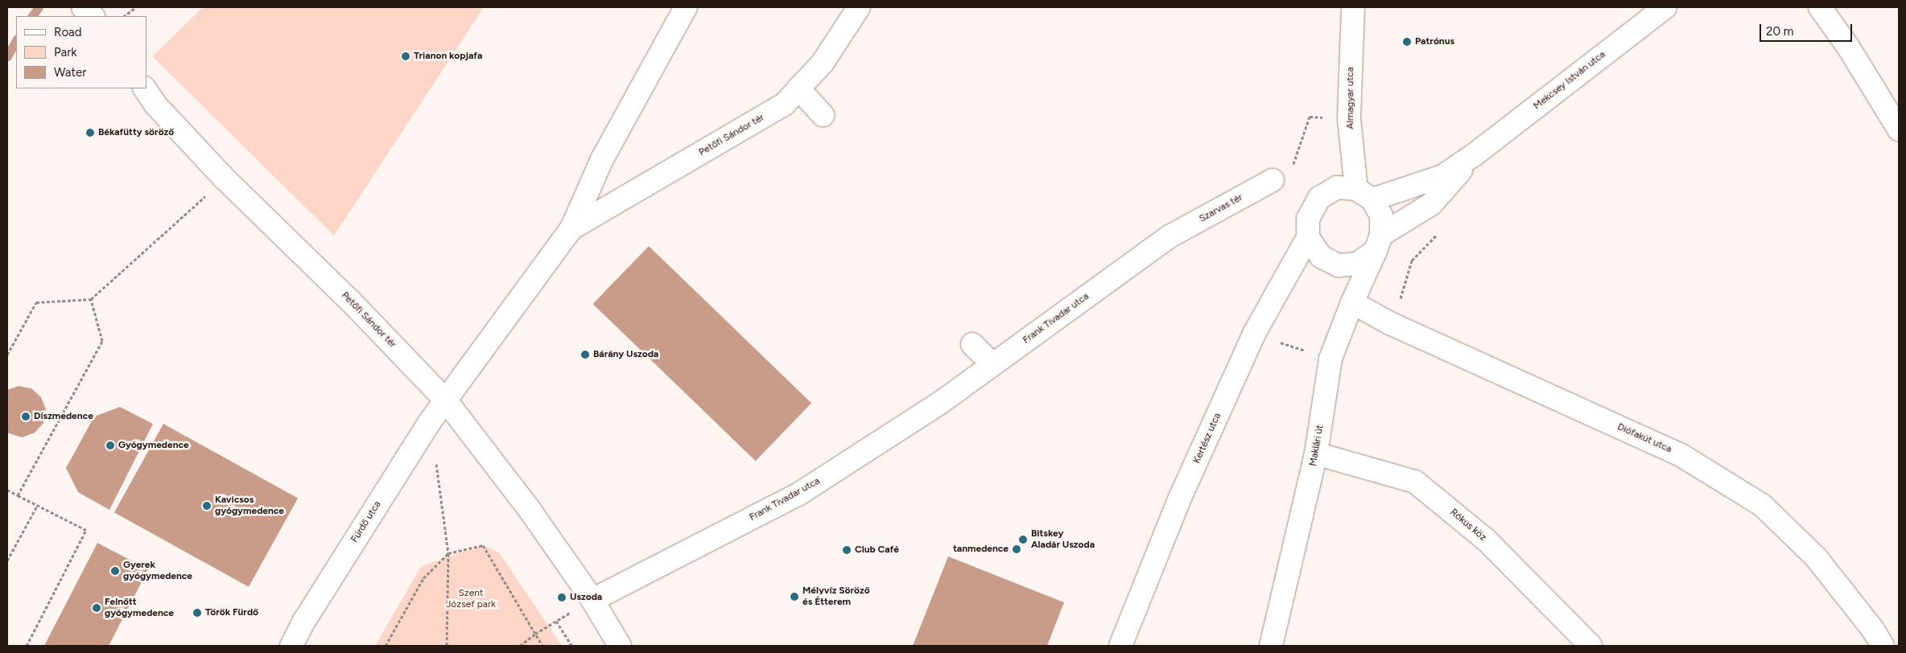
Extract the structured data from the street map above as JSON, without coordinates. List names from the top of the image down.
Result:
{
  "streets": {
    "street": [
      "Mekcsey István utca",
      "Almagyar utca",
      "Petőfi Sándor tér",
      "Szarvas tér",
      "Frank Tivadar utca",
      "Kertész utca",
      "Diófakút utca",
      "Maklári út",
      "Fürdő utca",
      "Rókus köz"
    ]
  },
  "crossings": [
    ["Mekcsey István utca", "Almagyar utca"],
    ["Mekcsey István utca", "Kertész utca"],
    ["Mekcsey István utca", "Maklári út"],
    ["Almagyar utca", "Kertész utca"],
    ["Almagyar utca", "Maklári út"],
    ["Petőfi Sándor tér", "Fürdő utca"],
    ["Szarvas tér", "Frank Tivadar utca"],
    ["Kertész utca", "Maklári út"],
    ["Diófakút utca", "Maklári út"],
    ["Maklári út", "Rókus köz"]
  ],
  "parks": ["Szent József park"],
  "places": [
    "Patrónus",
    "Trianon kopjafa",
    "Békafütty söröző",
    "Bárány Uszoda",
    "Díszmedence",
    "Gyógymedence",
    "Kavicsos gyógymedence",
    "Bitskey Aladár Uszoda",
    "tanmedence",
    "Club Café",
    "Gyerek gyógymedence",
    "Mélyvíz Söröző és Étterem",
    "Uszoda",
    "Felnőtt gyógymedence",
    "Török Fürdő"
  ],
  "legend": ["Road", "Park", "Water"],
  "scale_bar": "20 m"
}
